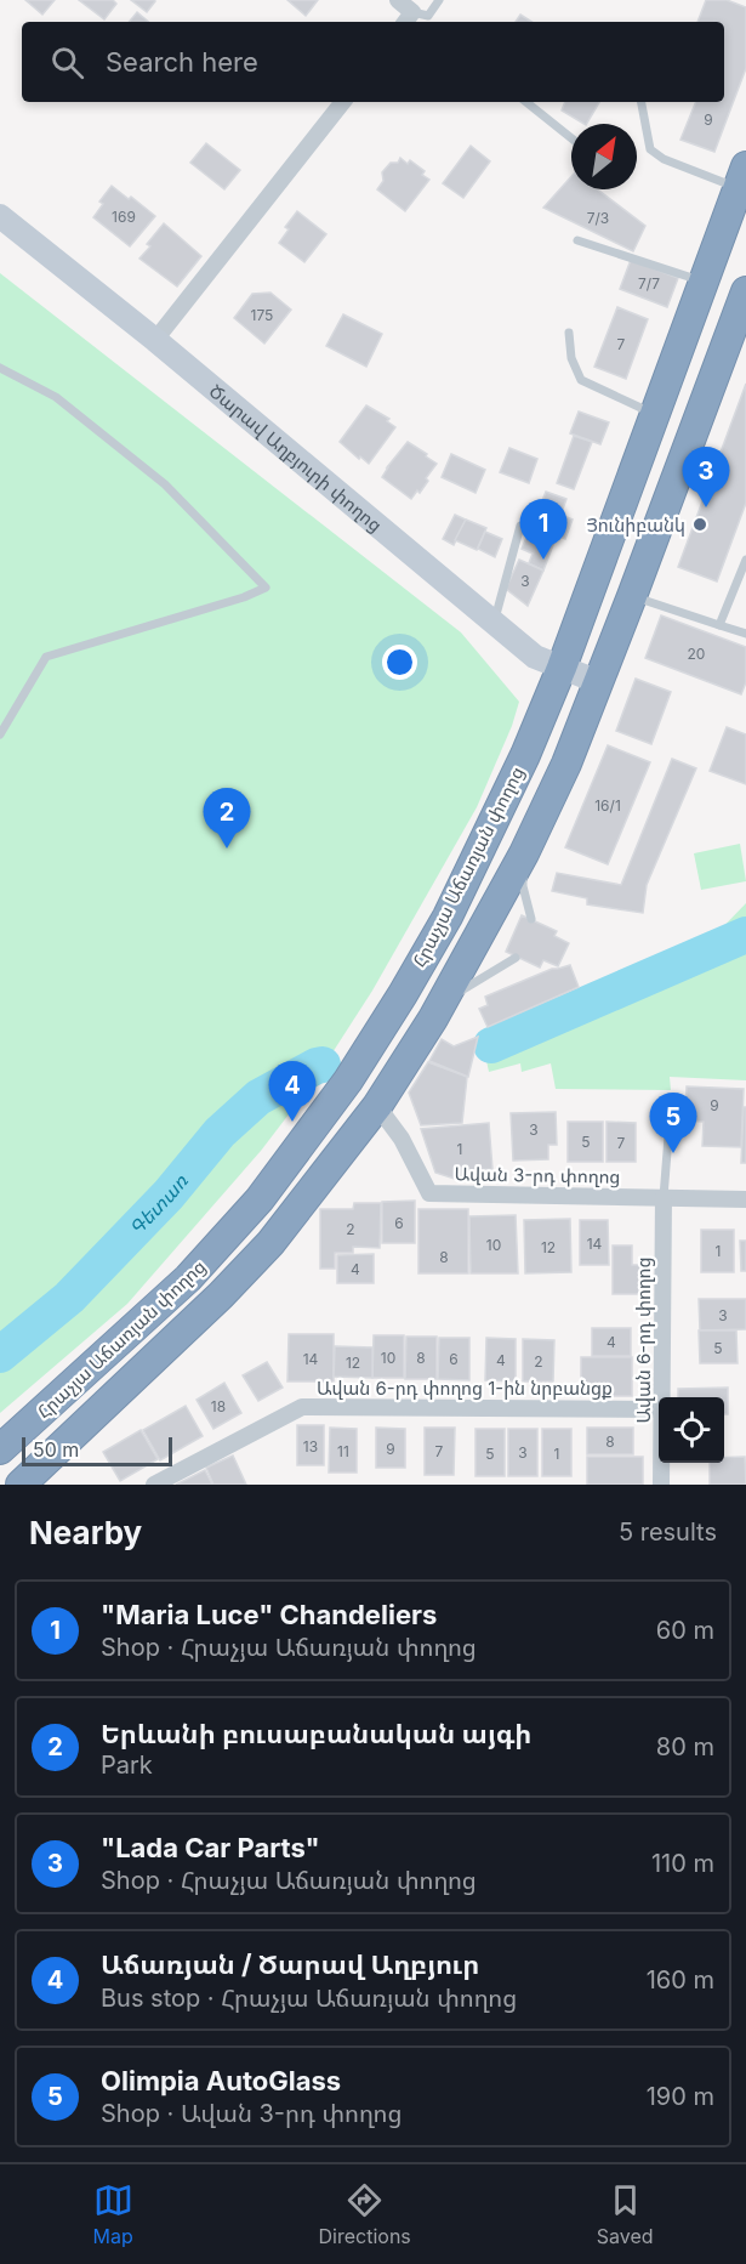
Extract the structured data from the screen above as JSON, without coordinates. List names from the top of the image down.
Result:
{
  "streets": {
    "highway": ["Հրաչյա Աճառյան փողոց"],
    "main road": ["Ծարավ Աղբյուրի փողոց"],
    "street": ["Ավան 3-րդ փողոց", "Ավան 6-րդ փողոց", "Ավան 6-րդ փողոց 1-ին նրբանցք"]
  },
  "crossings": [
    ["Ծարավ Աղբյուրի փողոց", "Հրաչյա Աճառյան փողոց"],
    ["Հրաչյա Աճառյան փողոց", "Ավան 3-րդ փողոց"],
    ["Ավան 3-րդ փողոց", "Ավան 6-րդ փողոց"]
  ],
  "water": ["Գետառ"],
  "places": ["Յունիբանկ"],
  "house_numbers": [
    "9",
    "169",
    "7/3",
    "7/7",
    "175",
    "7",
    "3",
    "20",
    "16/1",
    "9",
    "3",
    "5",
    "7",
    "1",
    "6",
    "2",
    "14",
    "10",
    "12",
    "1",
    "8",
    "4",
    "3",
    "4",
    "5",
    "10",
    "8",
    "14",
    "6",
    "4",
    "2",
    "12",
    "18",
    "8",
    "13",
    "9",
    "11",
    "7",
    "3",
    "5",
    "1"
  ],
  "scale_bar": "50 m",
  "north": "top right",
  "page": {
    "search": "Search here",
    "pins": [
      "3",
      "1",
      "2",
      "4",
      "5"
    ],
    "scale": "50 m",
    "heading": ["Nearby", "5 results"],
    "list": [
      {
        "mark": "1",
        "name": "\"Maria Luce\" Chandeliers",
        "note": "Shop · Հրաչյա Աճառյան փողոց",
        "value": "60 m"
      },
      {
        "mark": "2",
        "name": "Երևանի բուսաբանական այգի",
        "note": "Park",
        "value": "80 m"
      },
      {
        "mark": "3",
        "name": "\"Lada Car Parts\"",
        "note": "Shop · Հրաչյա Աճառյան փողոց",
        "value": "110 m"
      },
      {
        "mark": "4",
        "name": "Աճառյան / Ծարավ Աղբյուր",
        "note": "Bus stop · Հրաչյա Աճառյան փողոց",
        "value": "160 m"
      },
      {
        "mark": "5",
        "name": "Olimpia AutoGlass",
        "note": "Shop · Ավան 3-րդ փողոց",
        "value": "190 m"
      }
    ],
    "nav": ["Map", "Directions", "Saved"]
  }
}
